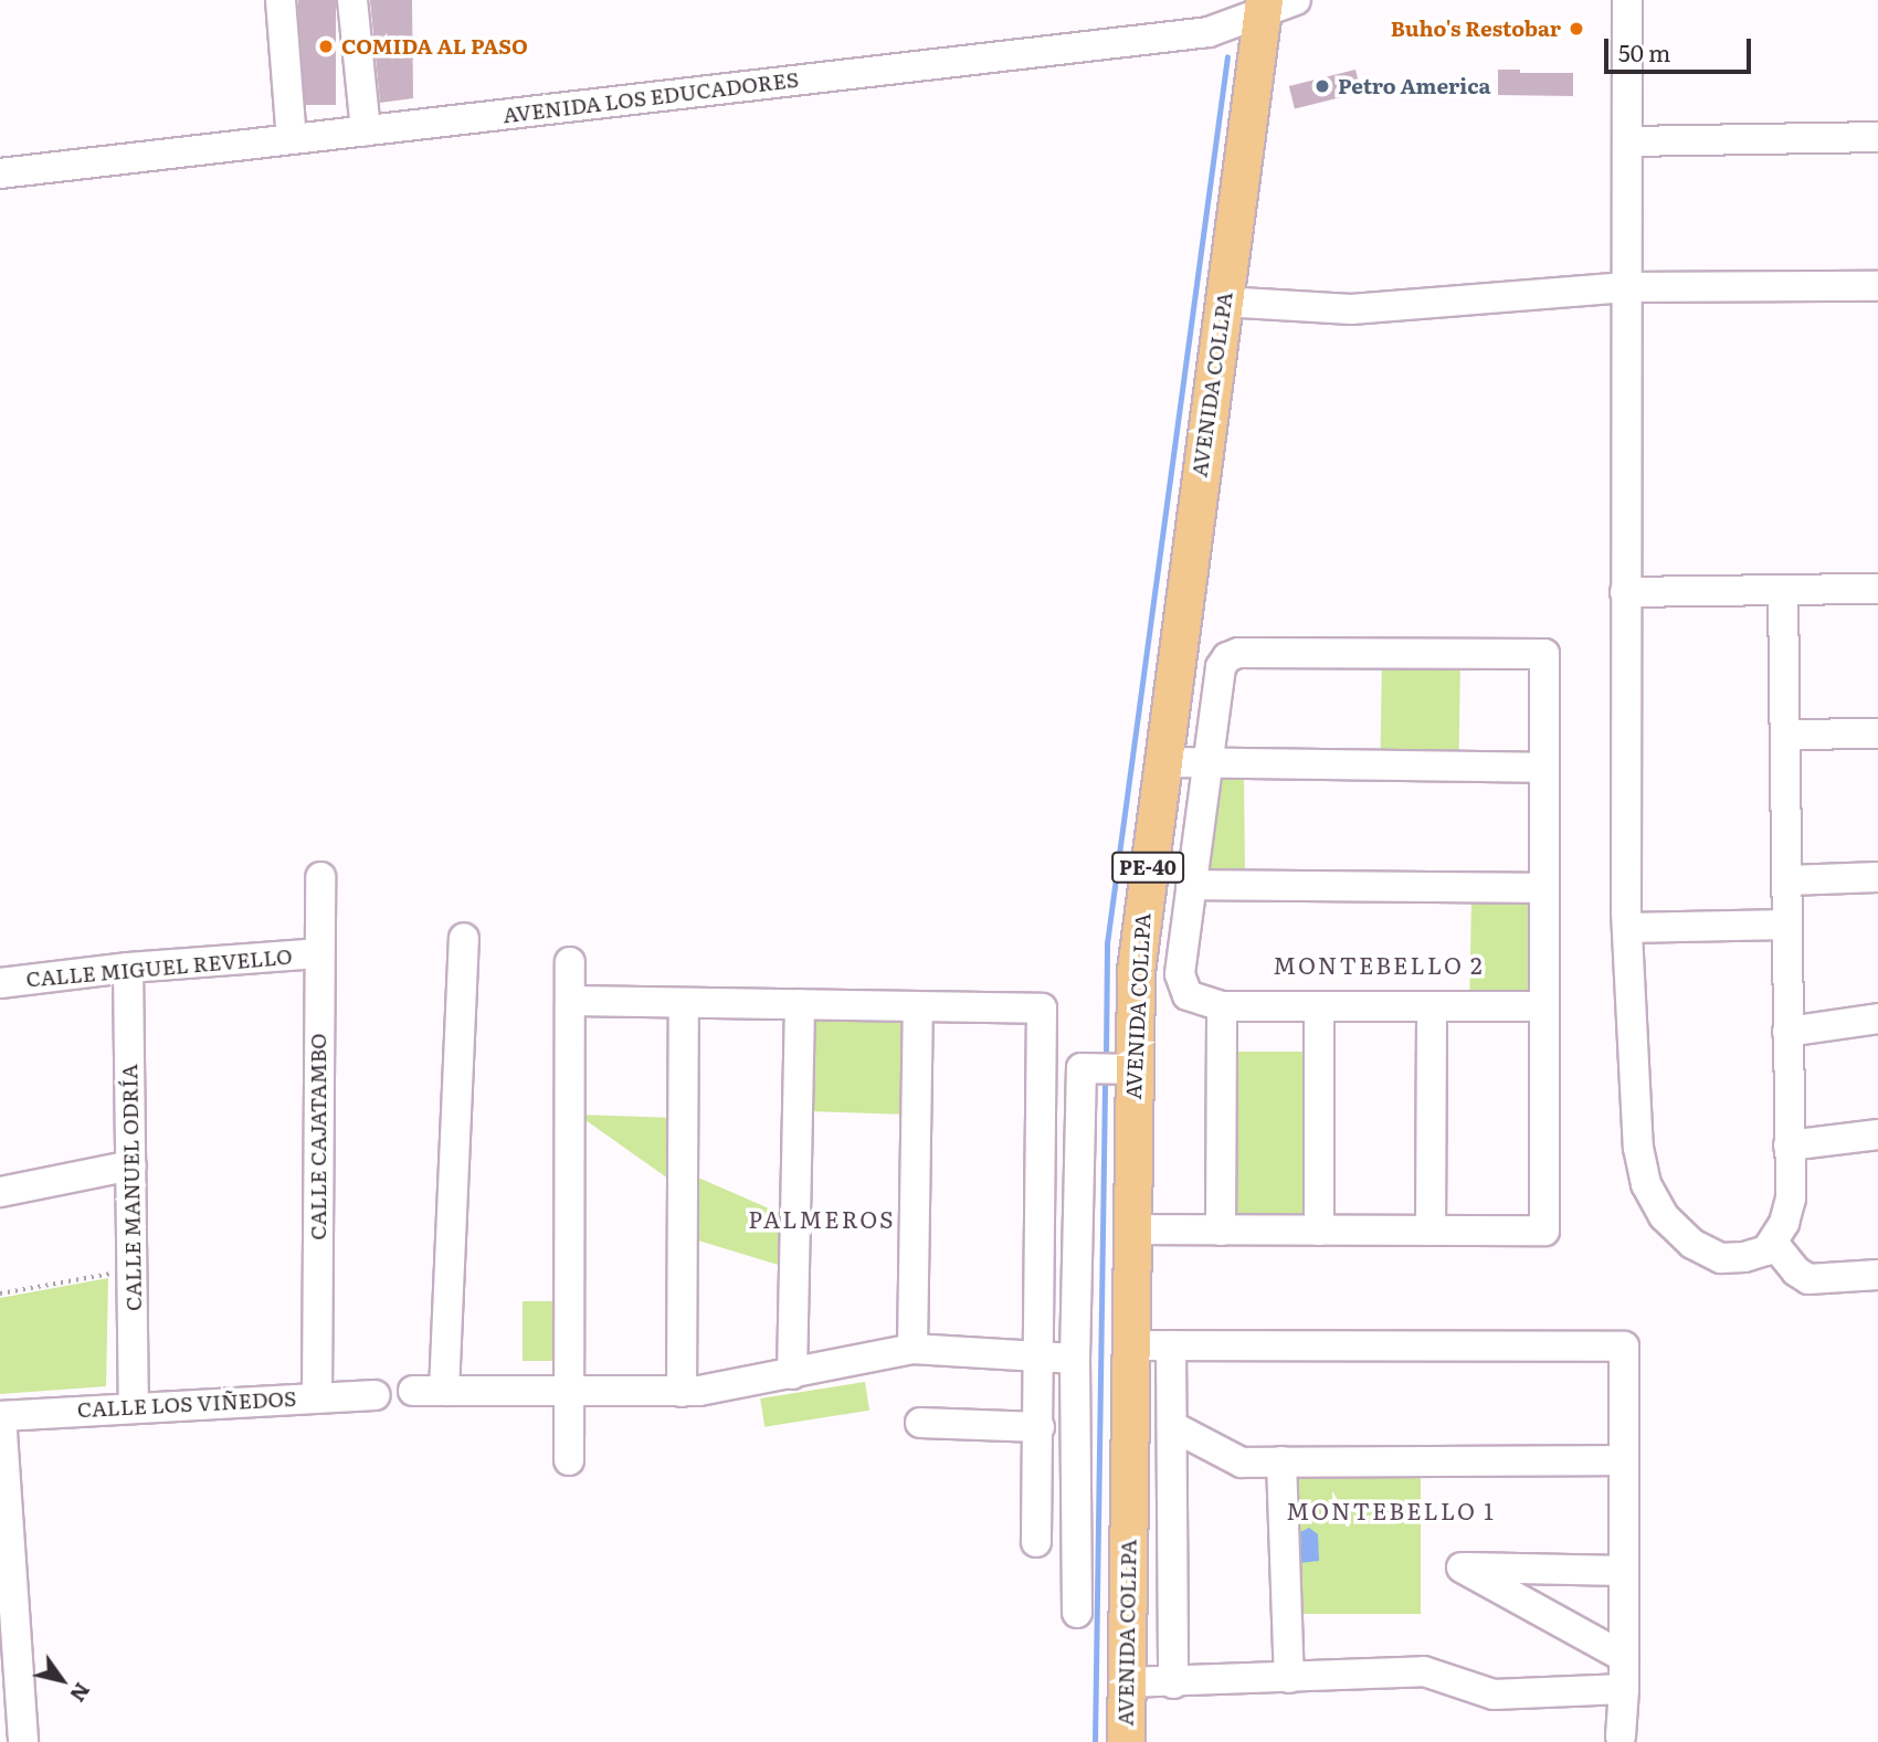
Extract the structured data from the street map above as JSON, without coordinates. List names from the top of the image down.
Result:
{
  "streets": {
    "main road": ["AVENIDA COLLPA", "PE-40"],
    "street": [
      "AVENIDA LOS EDUCADORES",
      "CALLE MIGUEL REVELLO",
      "CALLE CAJATAMBO",
      "CALLE MANUEL ODRÍA",
      "CALLE LOS VIÑEDOS"
    ]
  },
  "crossings": [
    ["AVENIDA LOS EDUCADORES", "AVENIDA COLLPA"],
    ["CALLE MIGUEL REVELLO", "CALLE CAJATAMBO"],
    ["CALLE MIGUEL REVELLO", "CALLE MANUEL ODRÍA"],
    ["CALLE CAJATAMBO", "CALLE LOS VIÑEDOS"],
    ["CALLE MANUEL ODRÍA", "CALLE LOS VIÑEDOS"]
  ],
  "districts": ["MONTEBELLO 2", "PALMEROS", "MONTEBELLO 1"],
  "places": ["Buho's Restobar", "COMIDA AL PASO", "Petro America"],
  "scale_bar": "50 m",
  "north": "bottom right"
}
